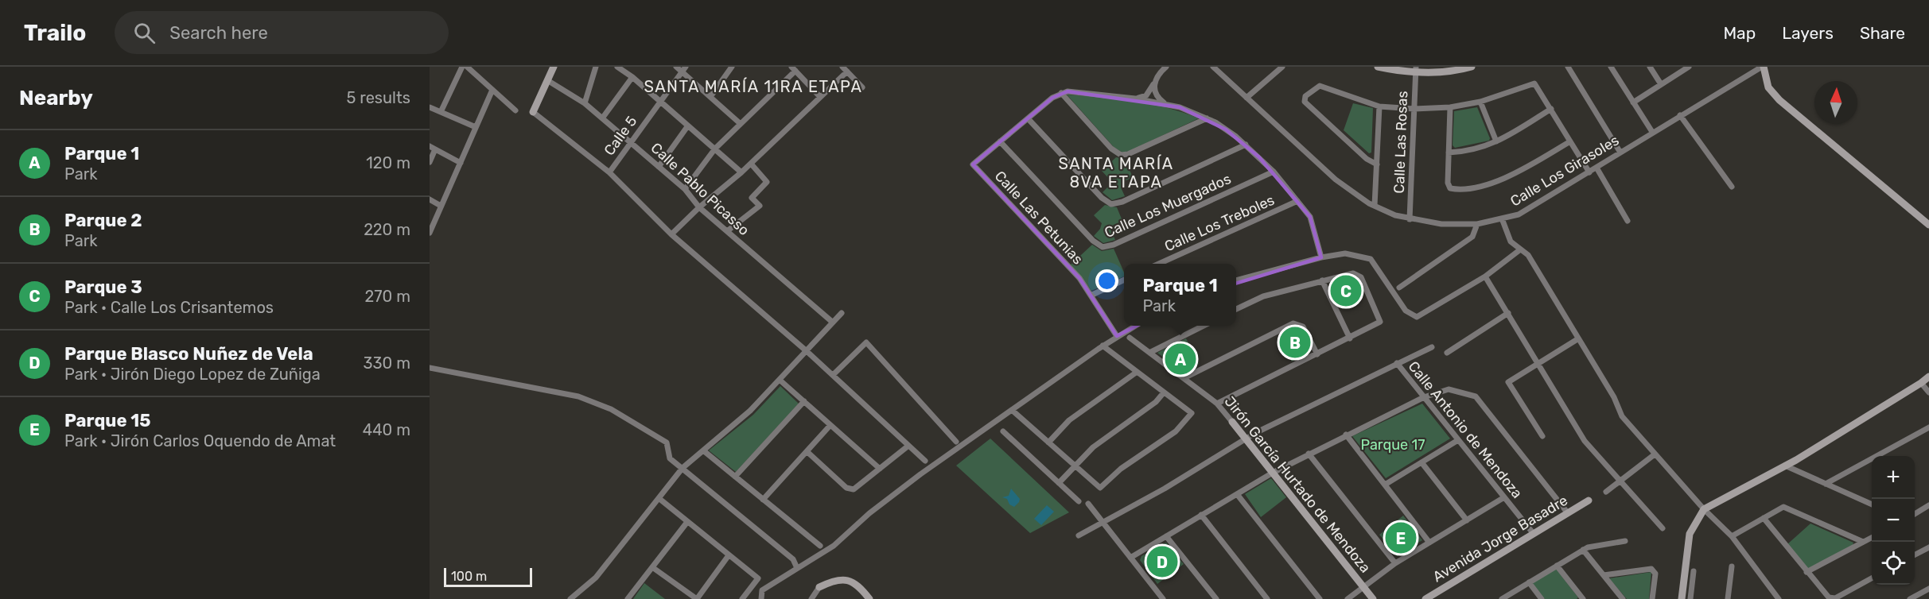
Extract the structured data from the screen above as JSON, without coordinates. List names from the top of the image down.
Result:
{
  "streets": {
    "street": [
      "Calle 5",
      "Calle Las Rosas",
      "Calle Los Girasoles",
      "Calle Pablo Picasso",
      "Calle Los Muergados",
      "Calle Las Petunias",
      "Calle Los Treboles",
      "Calle Antonio de Mendoza",
      "Jirón García Hurtado de Mendoza",
      "Avenida Jorge Basadre"
    ]
  },
  "crossings": [
    ["Calle 5", "Calle Pablo Picasso"],
    ["Calle Las Rosas", "Calle Los Girasoles"],
    ["Calle Los Muergados", "Calle Las Petunias"],
    ["Calle Antonio de Mendoza", "Avenida Jorge Basadre"]
  ],
  "districts": ["SANTA MARÍA 11RA ETAPA", "SANTA MARÍA 8VA ETAPA"],
  "parks": ["Parque 17"],
  "scale_bar": "100 m",
  "north": "top",
  "page": {
    "header": "Trailo",
    "search": "Search here",
    "nav": ["Map", "Layers", "Share"],
    "heading": ["Nearby", "5 results"],
    "list": [
      {
        "mark": "A",
        "name": "Parque 1",
        "note": "Park",
        "value": "120 m"
      },
      {
        "mark": "B",
        "name": "Parque 2",
        "note": "Park",
        "value": "220 m"
      },
      {
        "mark": "C",
        "name": "Parque 3",
        "note": "Park · Calle Los Crisantemos",
        "value": "270 m"
      },
      {
        "mark": "D",
        "name": "Parque Blasco Nuñez de Vela",
        "note": "Park · Jirón Diego Lopez de Zuñiga",
        "value": "330 m"
      },
      {
        "mark": "E",
        "name": "Parque 15",
        "note": "Park · Jirón Carlos Oquendo de Amat",
        "value": "440 m"
      }
    ],
    "popup": ["Parque 1", "Park"],
    "pins": [
      "C",
      "B",
      "A",
      "E",
      "D"
    ],
    "map_buttons": ["+", "−"],
    "scale": "100 m"
  }
}
